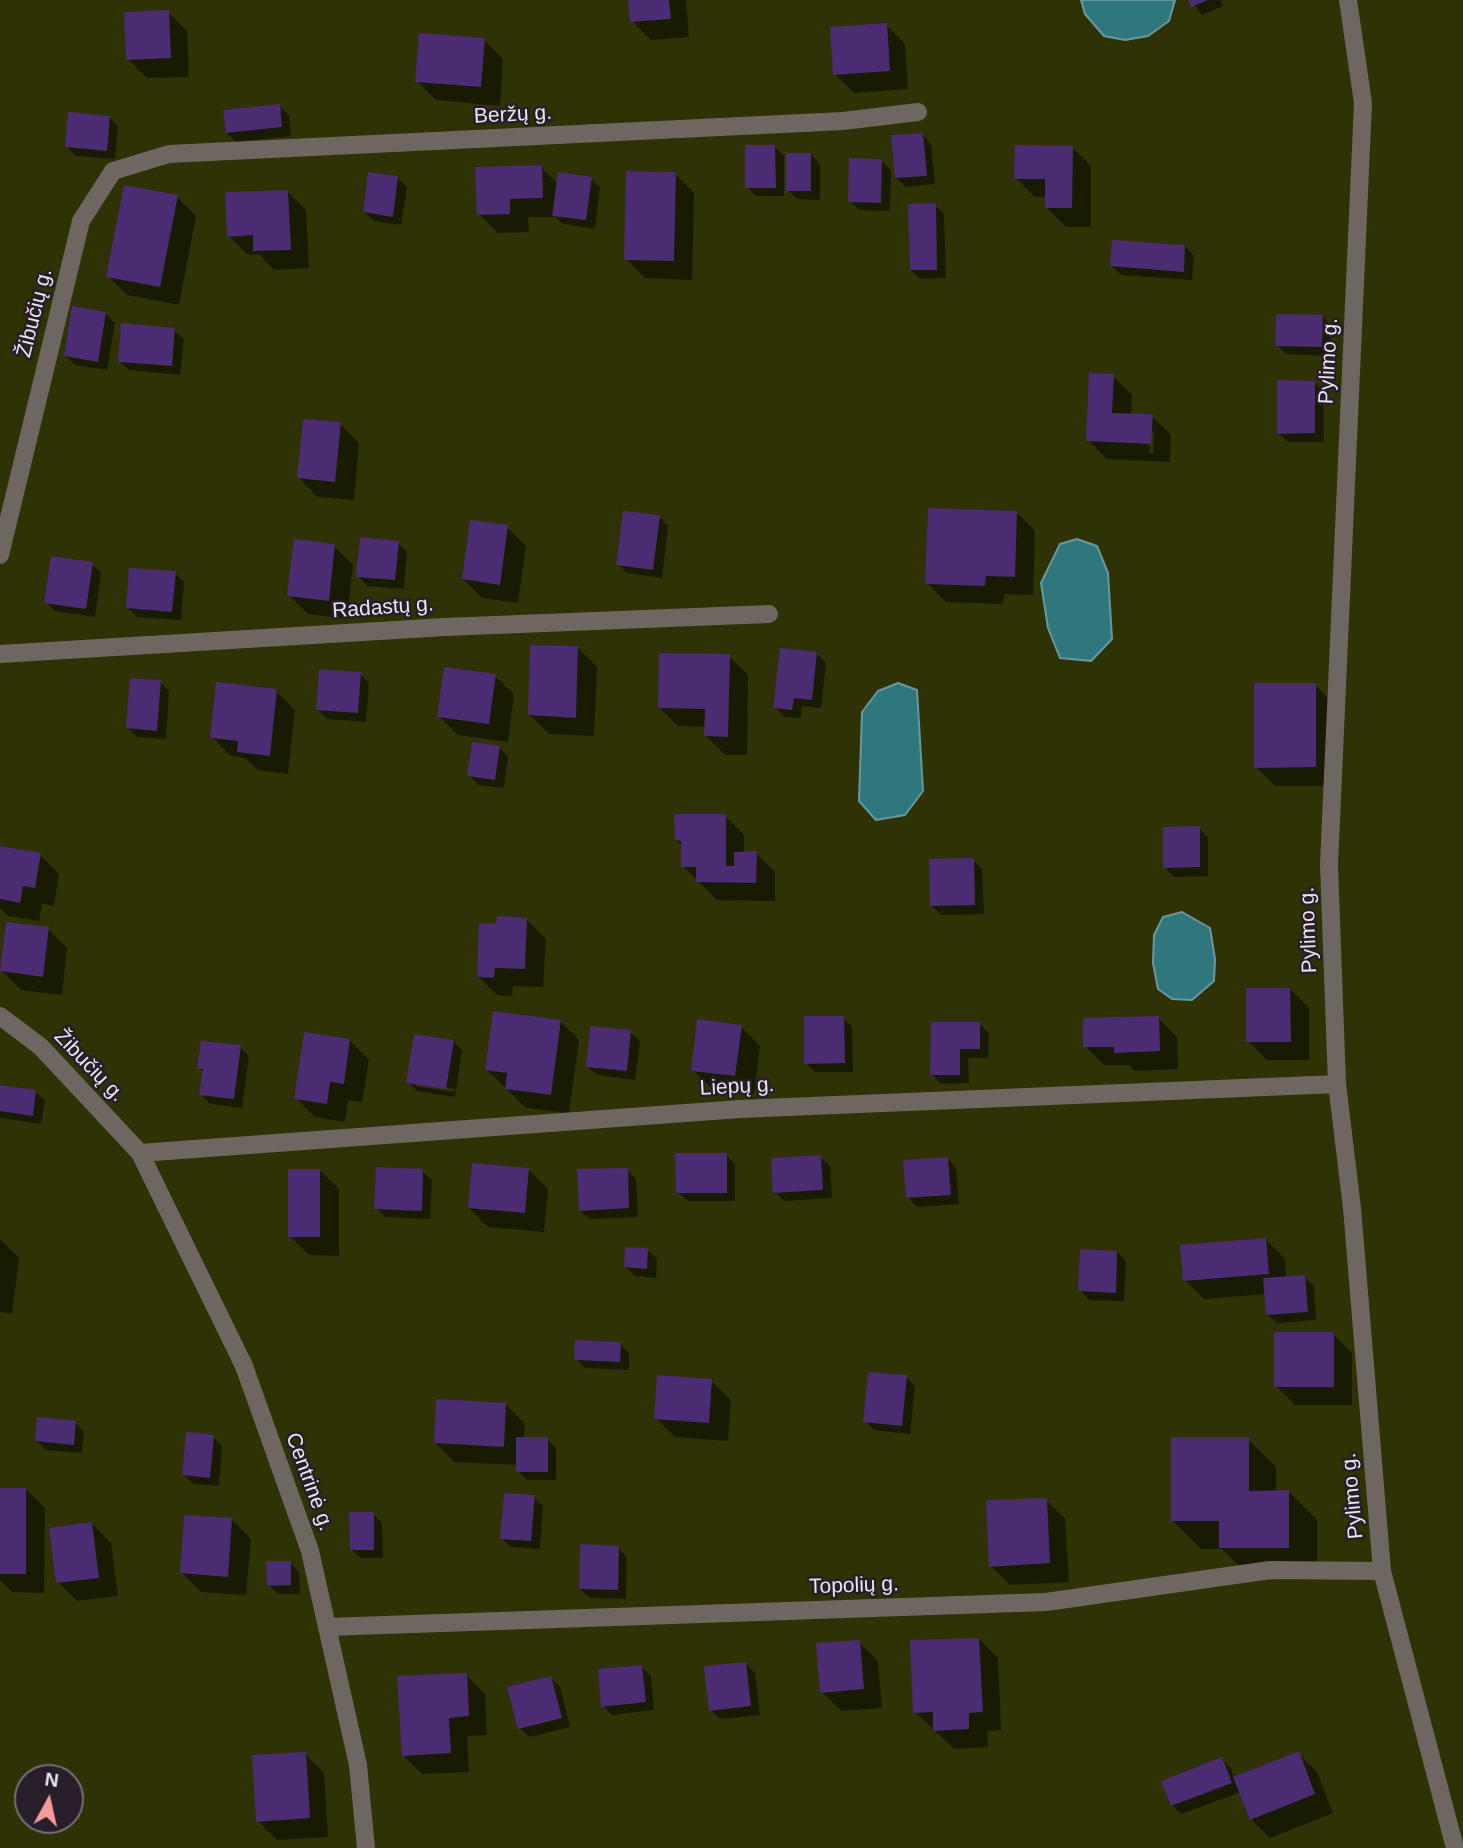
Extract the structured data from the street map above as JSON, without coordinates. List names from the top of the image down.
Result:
{
  "streets": {
    "street": [
      "Beržų g.",
      "Žibučių g.",
      "Pylimo g.",
      "Radastų g.",
      "Liepų g.",
      "Centrinė g.",
      "Topolių g."
    ]
  },
  "crossings": [
    ["Beržų g.", "Žibučių g."],
    ["Žibučių g.", "Liepų g."],
    ["Žibučių g.", "Centrinė g."],
    ["Pylimo g.", "Liepų g."],
    ["Pylimo g.", "Topolių g."],
    ["Liepų g.", "Centrinė g."],
    ["Centrinė g.", "Topolių g."]
  ],
  "north": "top"
}
